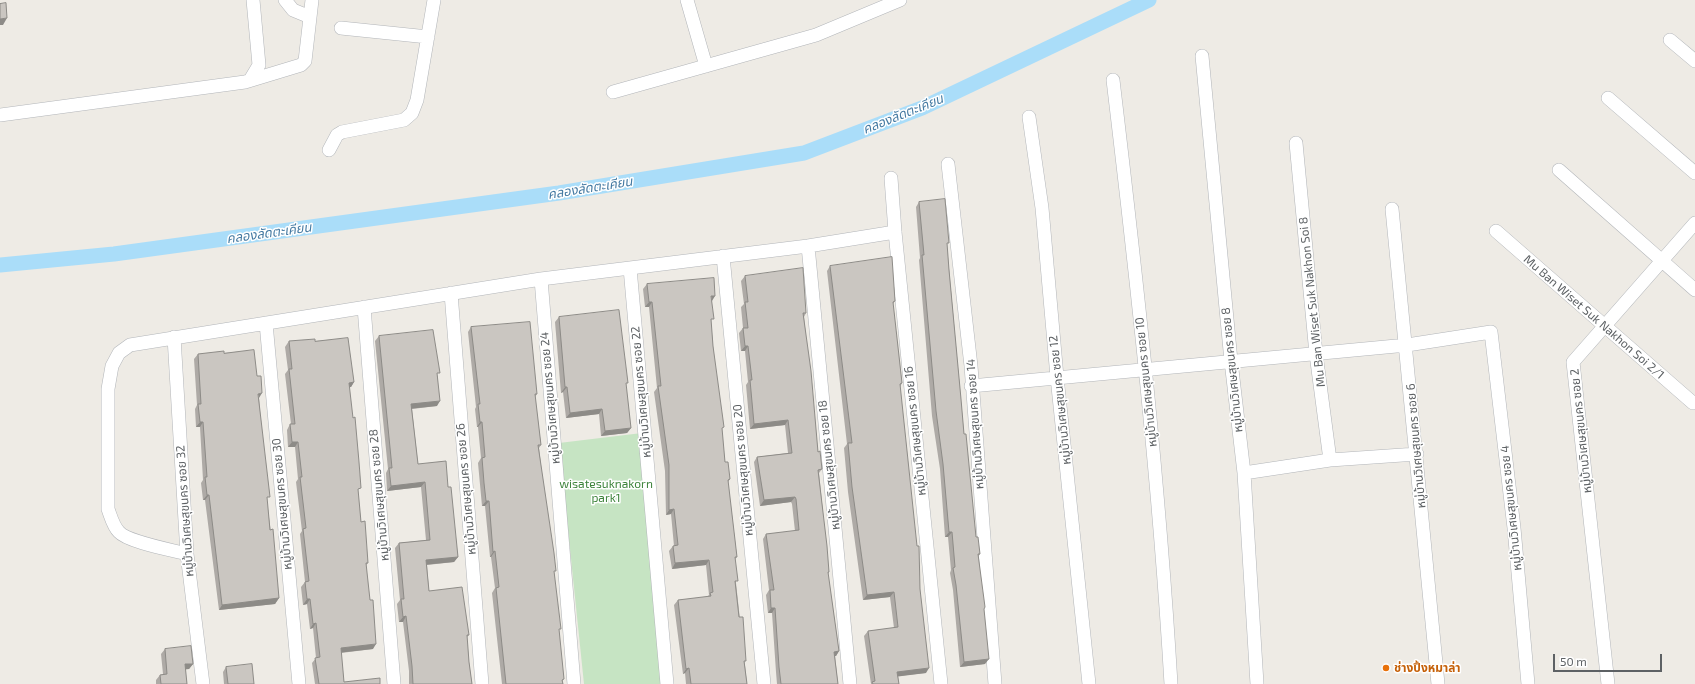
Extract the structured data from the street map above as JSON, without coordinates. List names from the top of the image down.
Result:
{
  "streets": {
    "street": [
      "Mu Ban Wiset Suk Nakhon Soi 8",
      "Mu Ban Wiset Suk Nakhon Soi 2/1",
      "หมู่บ้านวิเศษสุขนคร ซอย 8",
      "หมู่บ้านวิเศษสุขนคร ซอย 10",
      "หมู่บ้านวิเศษสุขนคร ซอย 22",
      "หมู่บ้านวิเศษสุขนคร ซอย 24",
      "หมู่บ้านวิเศษสุขนคร ซอย 12",
      "หมู่บ้านวิเศษสุขนคร ซอย 14",
      "หมู่บ้านวิเศษสุขนคร ซอย 16",
      "หมู่บ้านวิเศษสุขนคร ซอย 2",
      "หมู่บ้านวิเศษสุขนคร ซอย 6",
      "หมู่บ้านวิเศษสุขนคร ซอย 18",
      "หมู่บ้านวิเศษสุขนคร ซอย 20",
      "หมู่บ้านวิเศษสุขนคร ซอย 26",
      "หมู่บ้านวิเศษสุขนคร ซอย 28",
      "หมู่บ้านวิเศษสุขนคร ซอย 30",
      "หมู่บ้านวิเศษสุขนคร ซอย 4",
      "หมู่บ้านวิเศษสุขนคร ซอย 32"
    ]
  },
  "crossings": [
    ["Mu Ban Wiset Suk Nakhon Soi 2/1", "หมู่บ้านวิเศษสุขนคร ซอย 2"],
    ["หมู่บ้านวิเศษสุขนคร ซอย 6", "หมู่บ้านวิเศษสุขนคร ซอย 4"]
  ],
  "water": ["คลองลัดตะเคียน"],
  "parks": ["wisatesuknakorn park1"],
  "places": ["ช่างปิ้งหมาล่า"],
  "scale_bar": "50 m"
}
